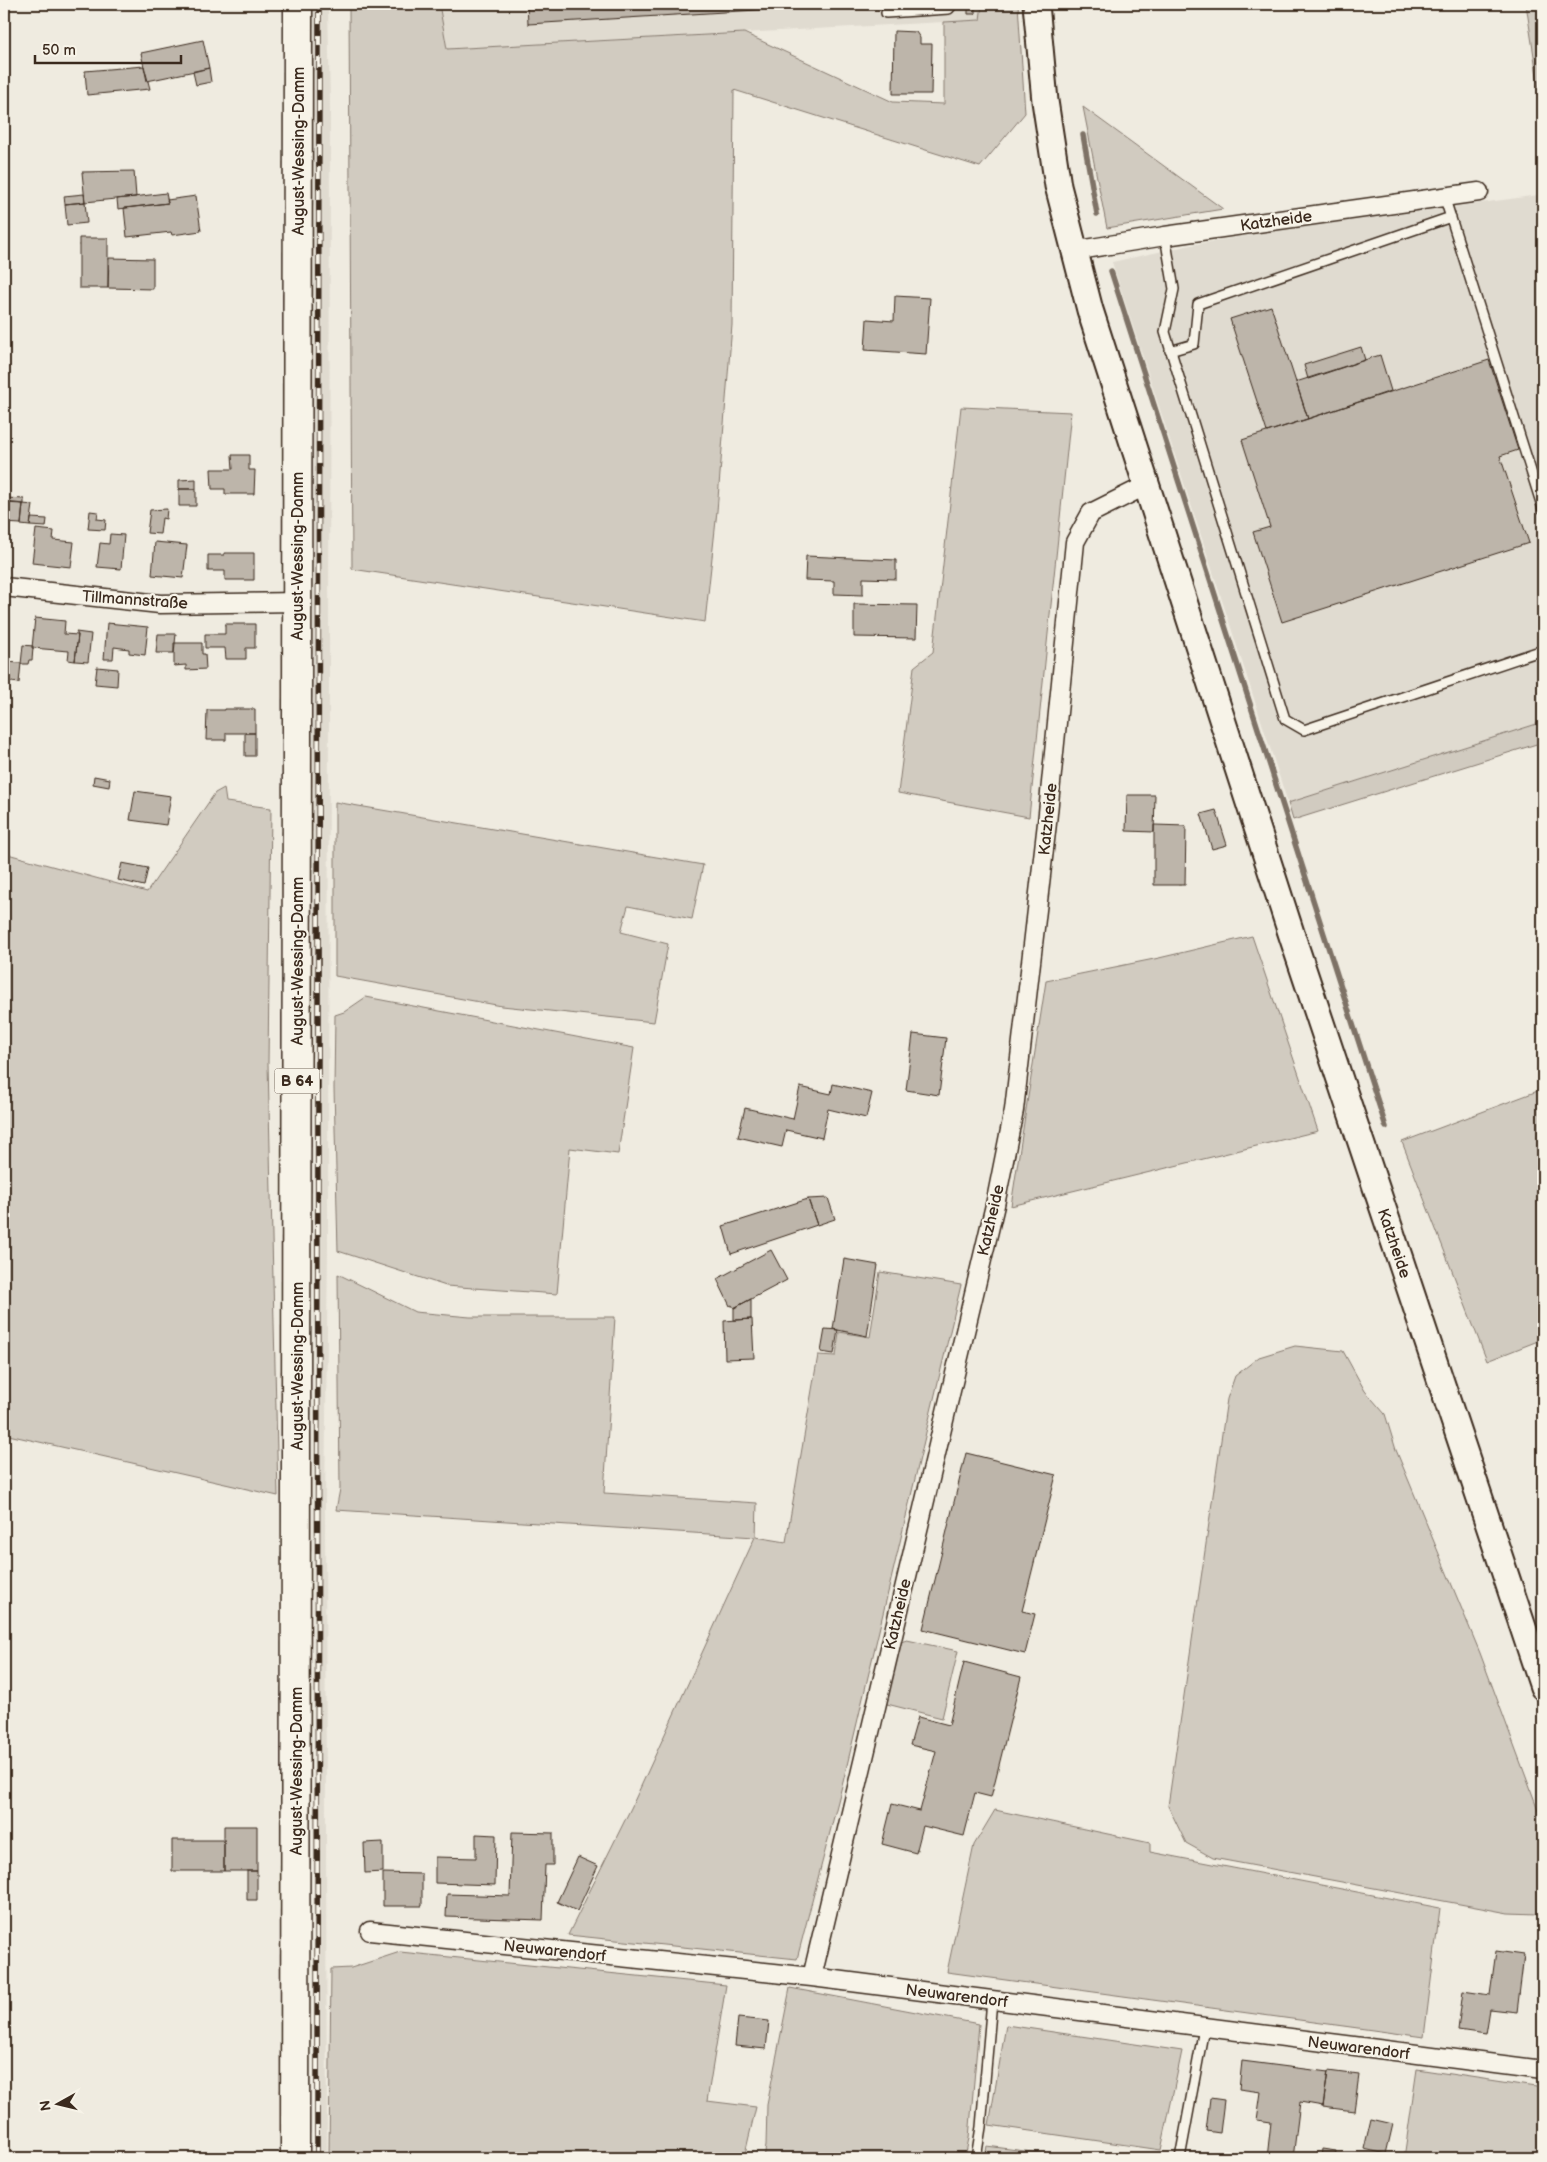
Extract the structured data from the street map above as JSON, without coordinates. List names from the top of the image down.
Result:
{
  "streets": {
    "main road": ["August-Wessing-Damm", "B 64"],
    "street": ["Katzheide", "Tillmannstraße", "Neuwarendorf"]
  },
  "crossings": [
    ["August-Wessing-Damm", "Tillmannstraße"],
    ["Katzheide", "Neuwarendorf"]
  ],
  "scale_bar": "50 m",
  "north": "left"
}
